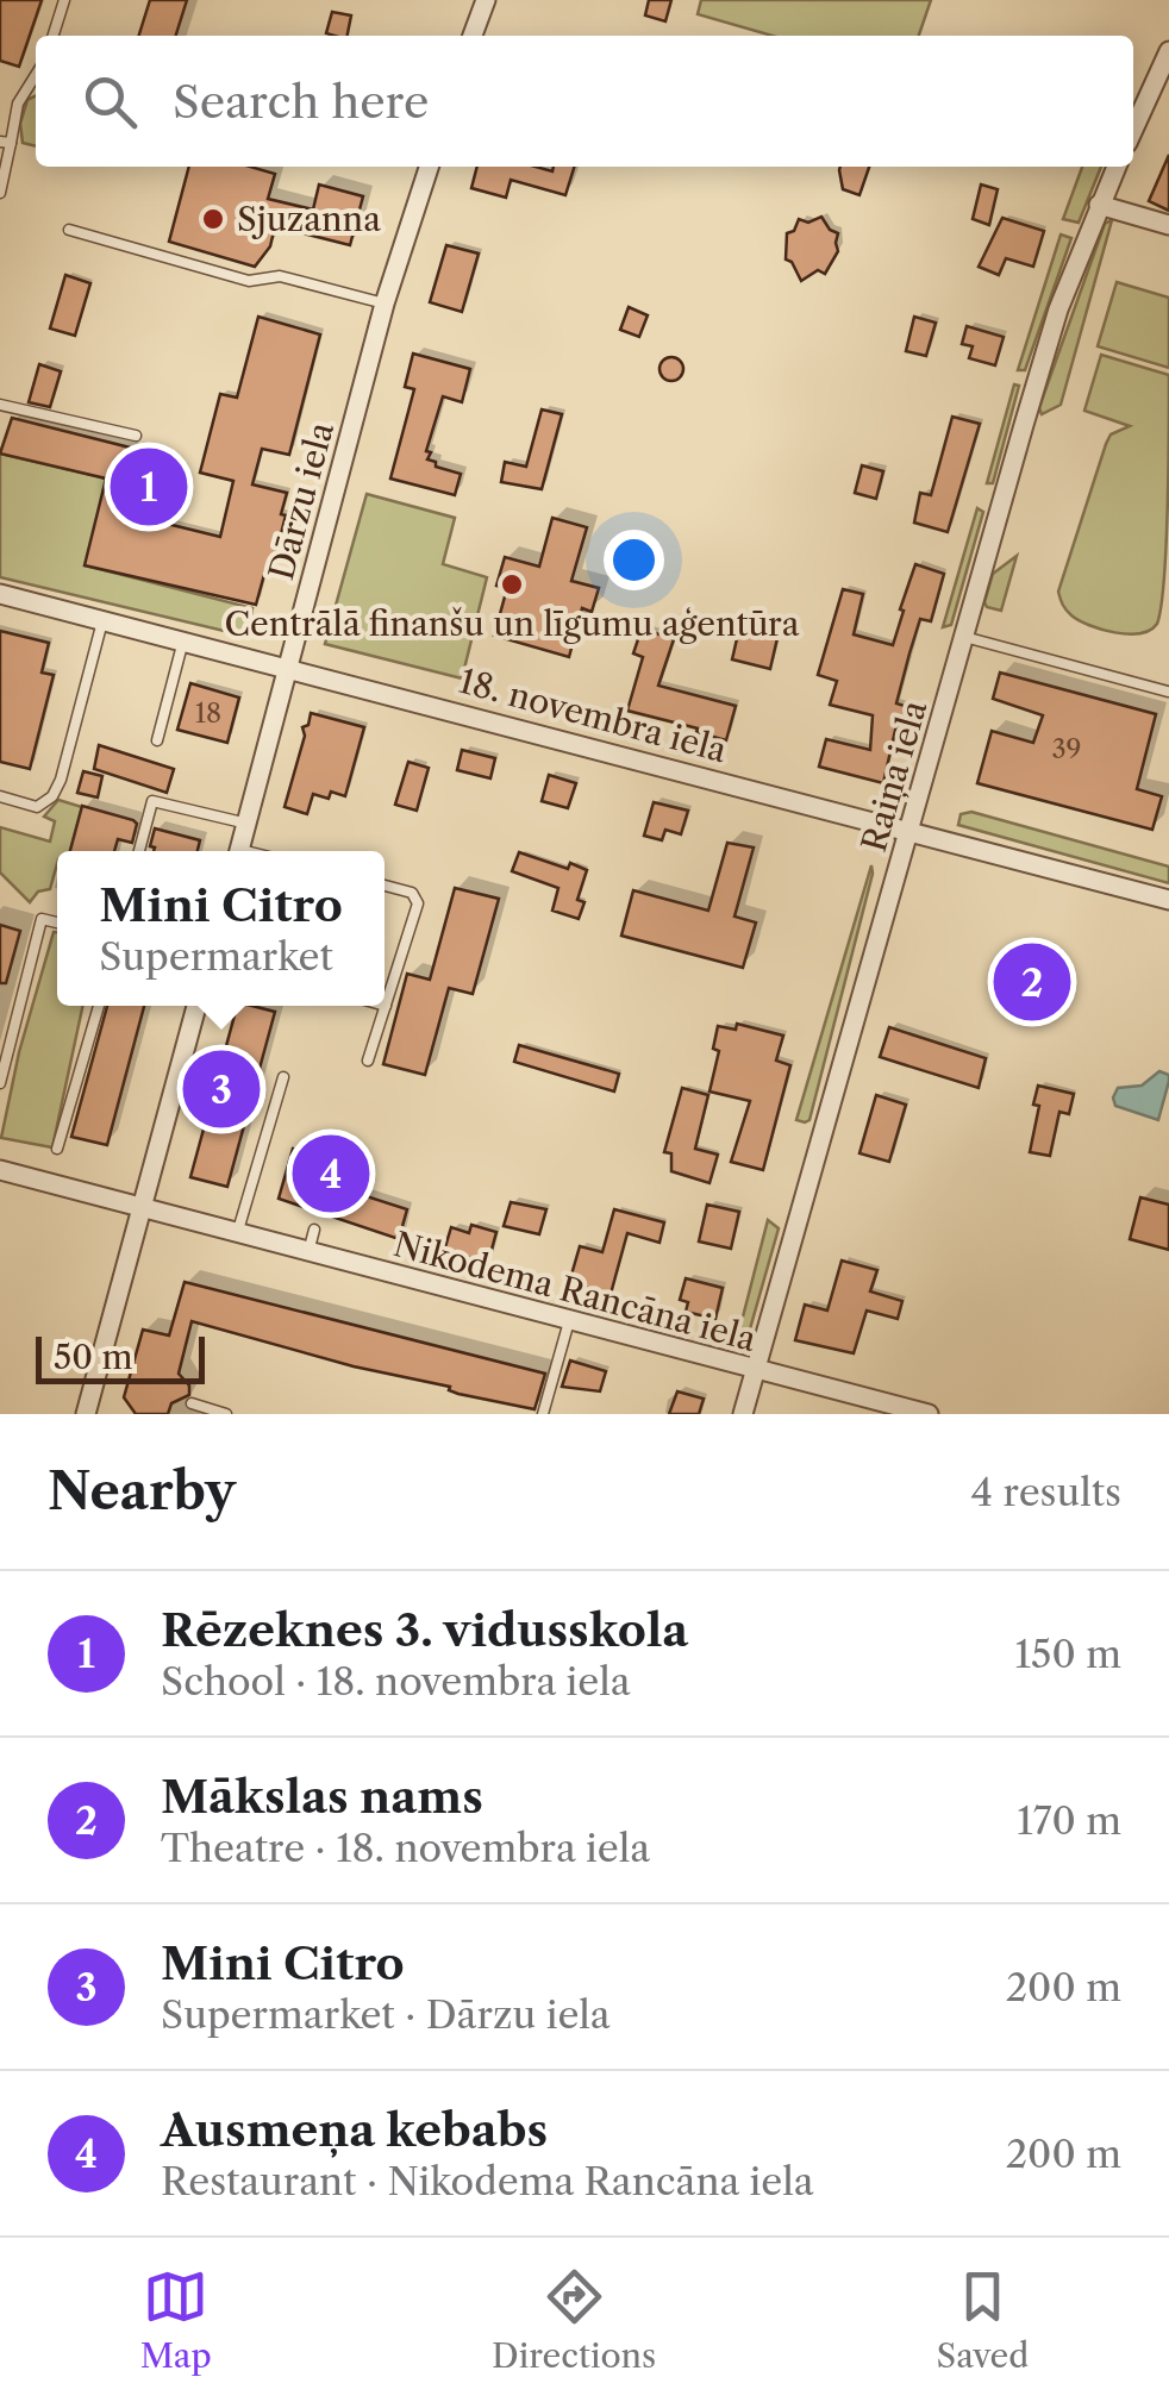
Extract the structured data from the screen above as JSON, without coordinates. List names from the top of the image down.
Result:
{
  "streets": {
    "street": [
      "Dārzu iela",
      "18. novembra iela",
      "Raiņa iela",
      "Nikodema Rancāna iela"
    ]
  },
  "crossings": [
    ["Dārzu iela", "18. novembra iela"],
    ["18. novembra iela", "Raiņa iela"],
    ["Raiņa iela", "Nikodema Rancāna iela"]
  ],
  "places": ["Sjuzanna", "Centrālā finanšu un līgumu aģentūra"],
  "house_numbers": ["18", "39"],
  "scale_bar": "50 m",
  "page": {
    "search": "Search here",
    "pins": [
      "1",
      "2",
      "3",
      "4"
    ],
    "popup": ["Mini Citro", "Supermarket"],
    "scale": "50 m",
    "heading": ["Nearby", "4 results"],
    "list": [
      {
        "mark": "1",
        "name": "Rēzeknes 3. vidusskola",
        "note": "School · 18. novembra iela",
        "value": "150 m"
      },
      {
        "mark": "2",
        "name": "Mākslas nams",
        "note": "Theatre · 18. novembra iela",
        "value": "170 m"
      },
      {
        "mark": "3",
        "name": "Mini Citro",
        "note": "Supermarket · Dārzu iela",
        "value": "200 m"
      },
      {
        "mark": "4",
        "name": "Ausmeņa kebabs",
        "note": "Restaurant · Nikodema Rancāna iela",
        "value": "200 m"
      }
    ],
    "nav": ["Map", "Directions", "Saved"]
  }
}
